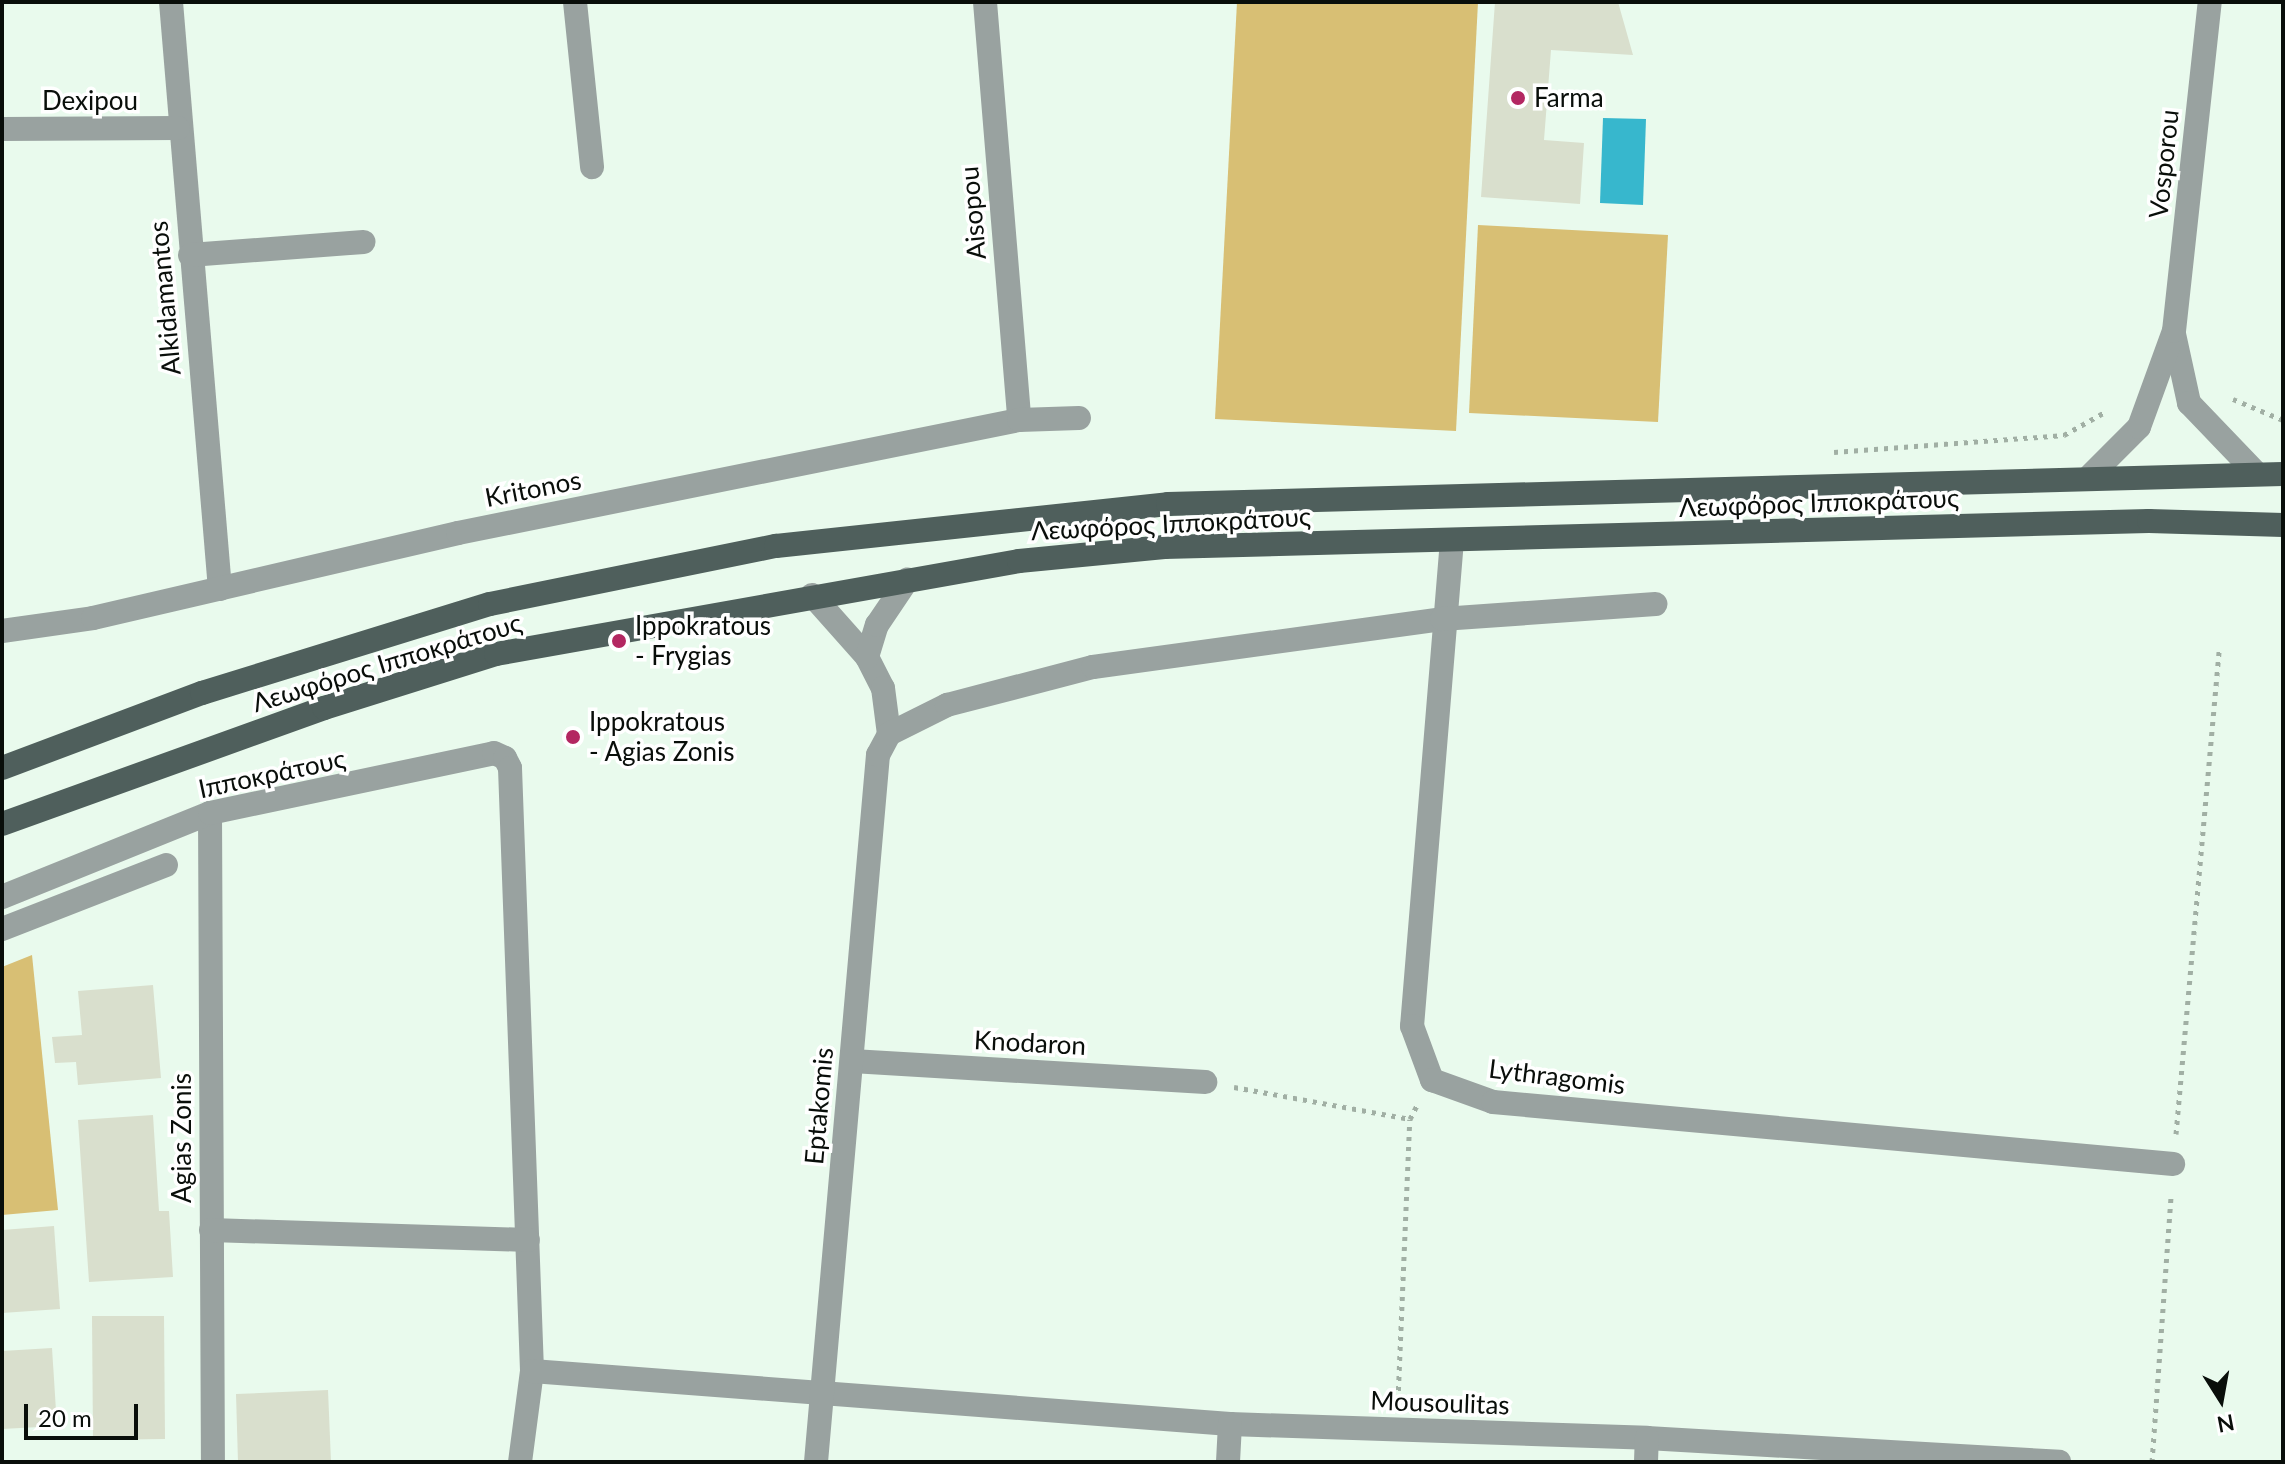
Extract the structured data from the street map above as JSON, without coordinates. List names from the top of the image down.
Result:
{
  "streets": {
    "main road": ["Λεωφόρος Ιπποκράτους"],
    "street": [
      "Dexipou",
      "Vosporou",
      "Aisopou",
      "Alkidamantos",
      "Kritonos",
      "Ιπποκράτους",
      "Knodaron",
      "Lythragomis",
      "Eptakomis",
      "Agias Zonis",
      "Mousoulitas"
    ]
  },
  "crossings": [
    ["Dexipou", "Alkidamantos"],
    ["Aisopou", "Kritonos"],
    ["Alkidamantos", "Kritonos"],
    ["Λεωφόρος Ιπποκράτους", "Eptakomis"],
    ["Ιπποκράτους", "Agias Zonis"],
    ["Knodaron", "Eptakomis"],
    ["Eptakomis", "Mousoulitas"]
  ],
  "places": ["Farma", "Ippokratous - Frygias", "Ippokratous - Agias Zonis"],
  "scale_bar": "20 m",
  "north": "bottom"
}
